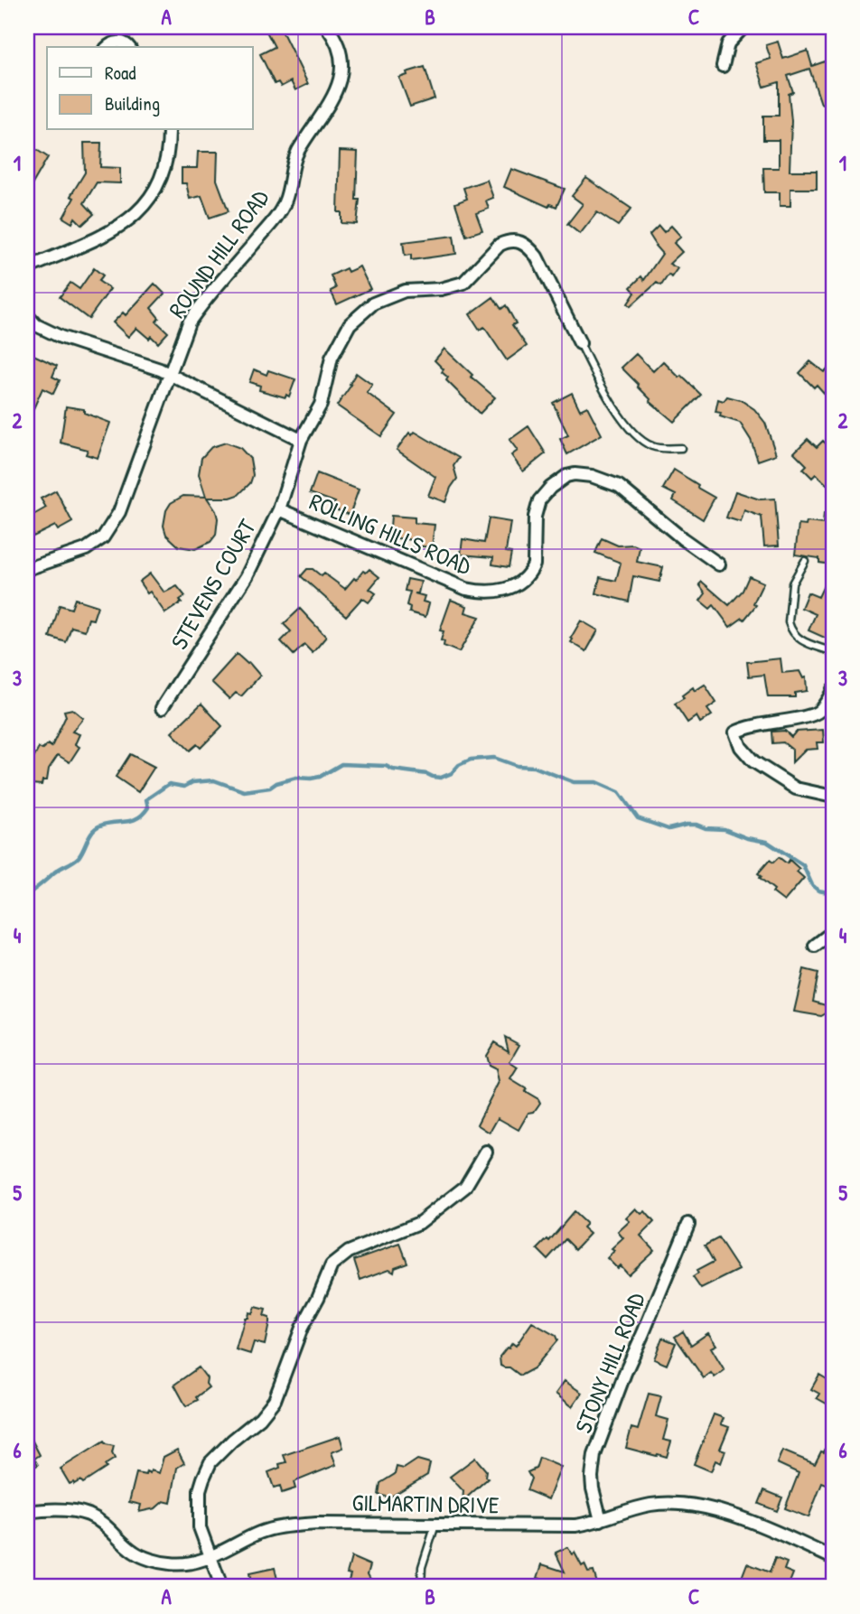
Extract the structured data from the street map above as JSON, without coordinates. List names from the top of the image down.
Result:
{
  "streets": {
    "street": [
      "ROUND HILL ROAD",
      "ROLLING HILLS ROAD",
      "STEVENS COURT",
      "STONY HILL ROAD",
      "GILMARTIN DRIVE"
    ]
  },
  "crossings": [
    ["ROLLING HILLS ROAD", "STEVENS COURT"],
    ["STONY HILL ROAD", "GILMARTIN DRIVE"]
  ],
  "legend": ["Road", "Building"],
  "grid": {
    "columns": ["A", "B", "C"],
    "rows": [
      "1",
      "2",
      "3",
      "4",
      "5",
      "6"
    ]
  }
}
